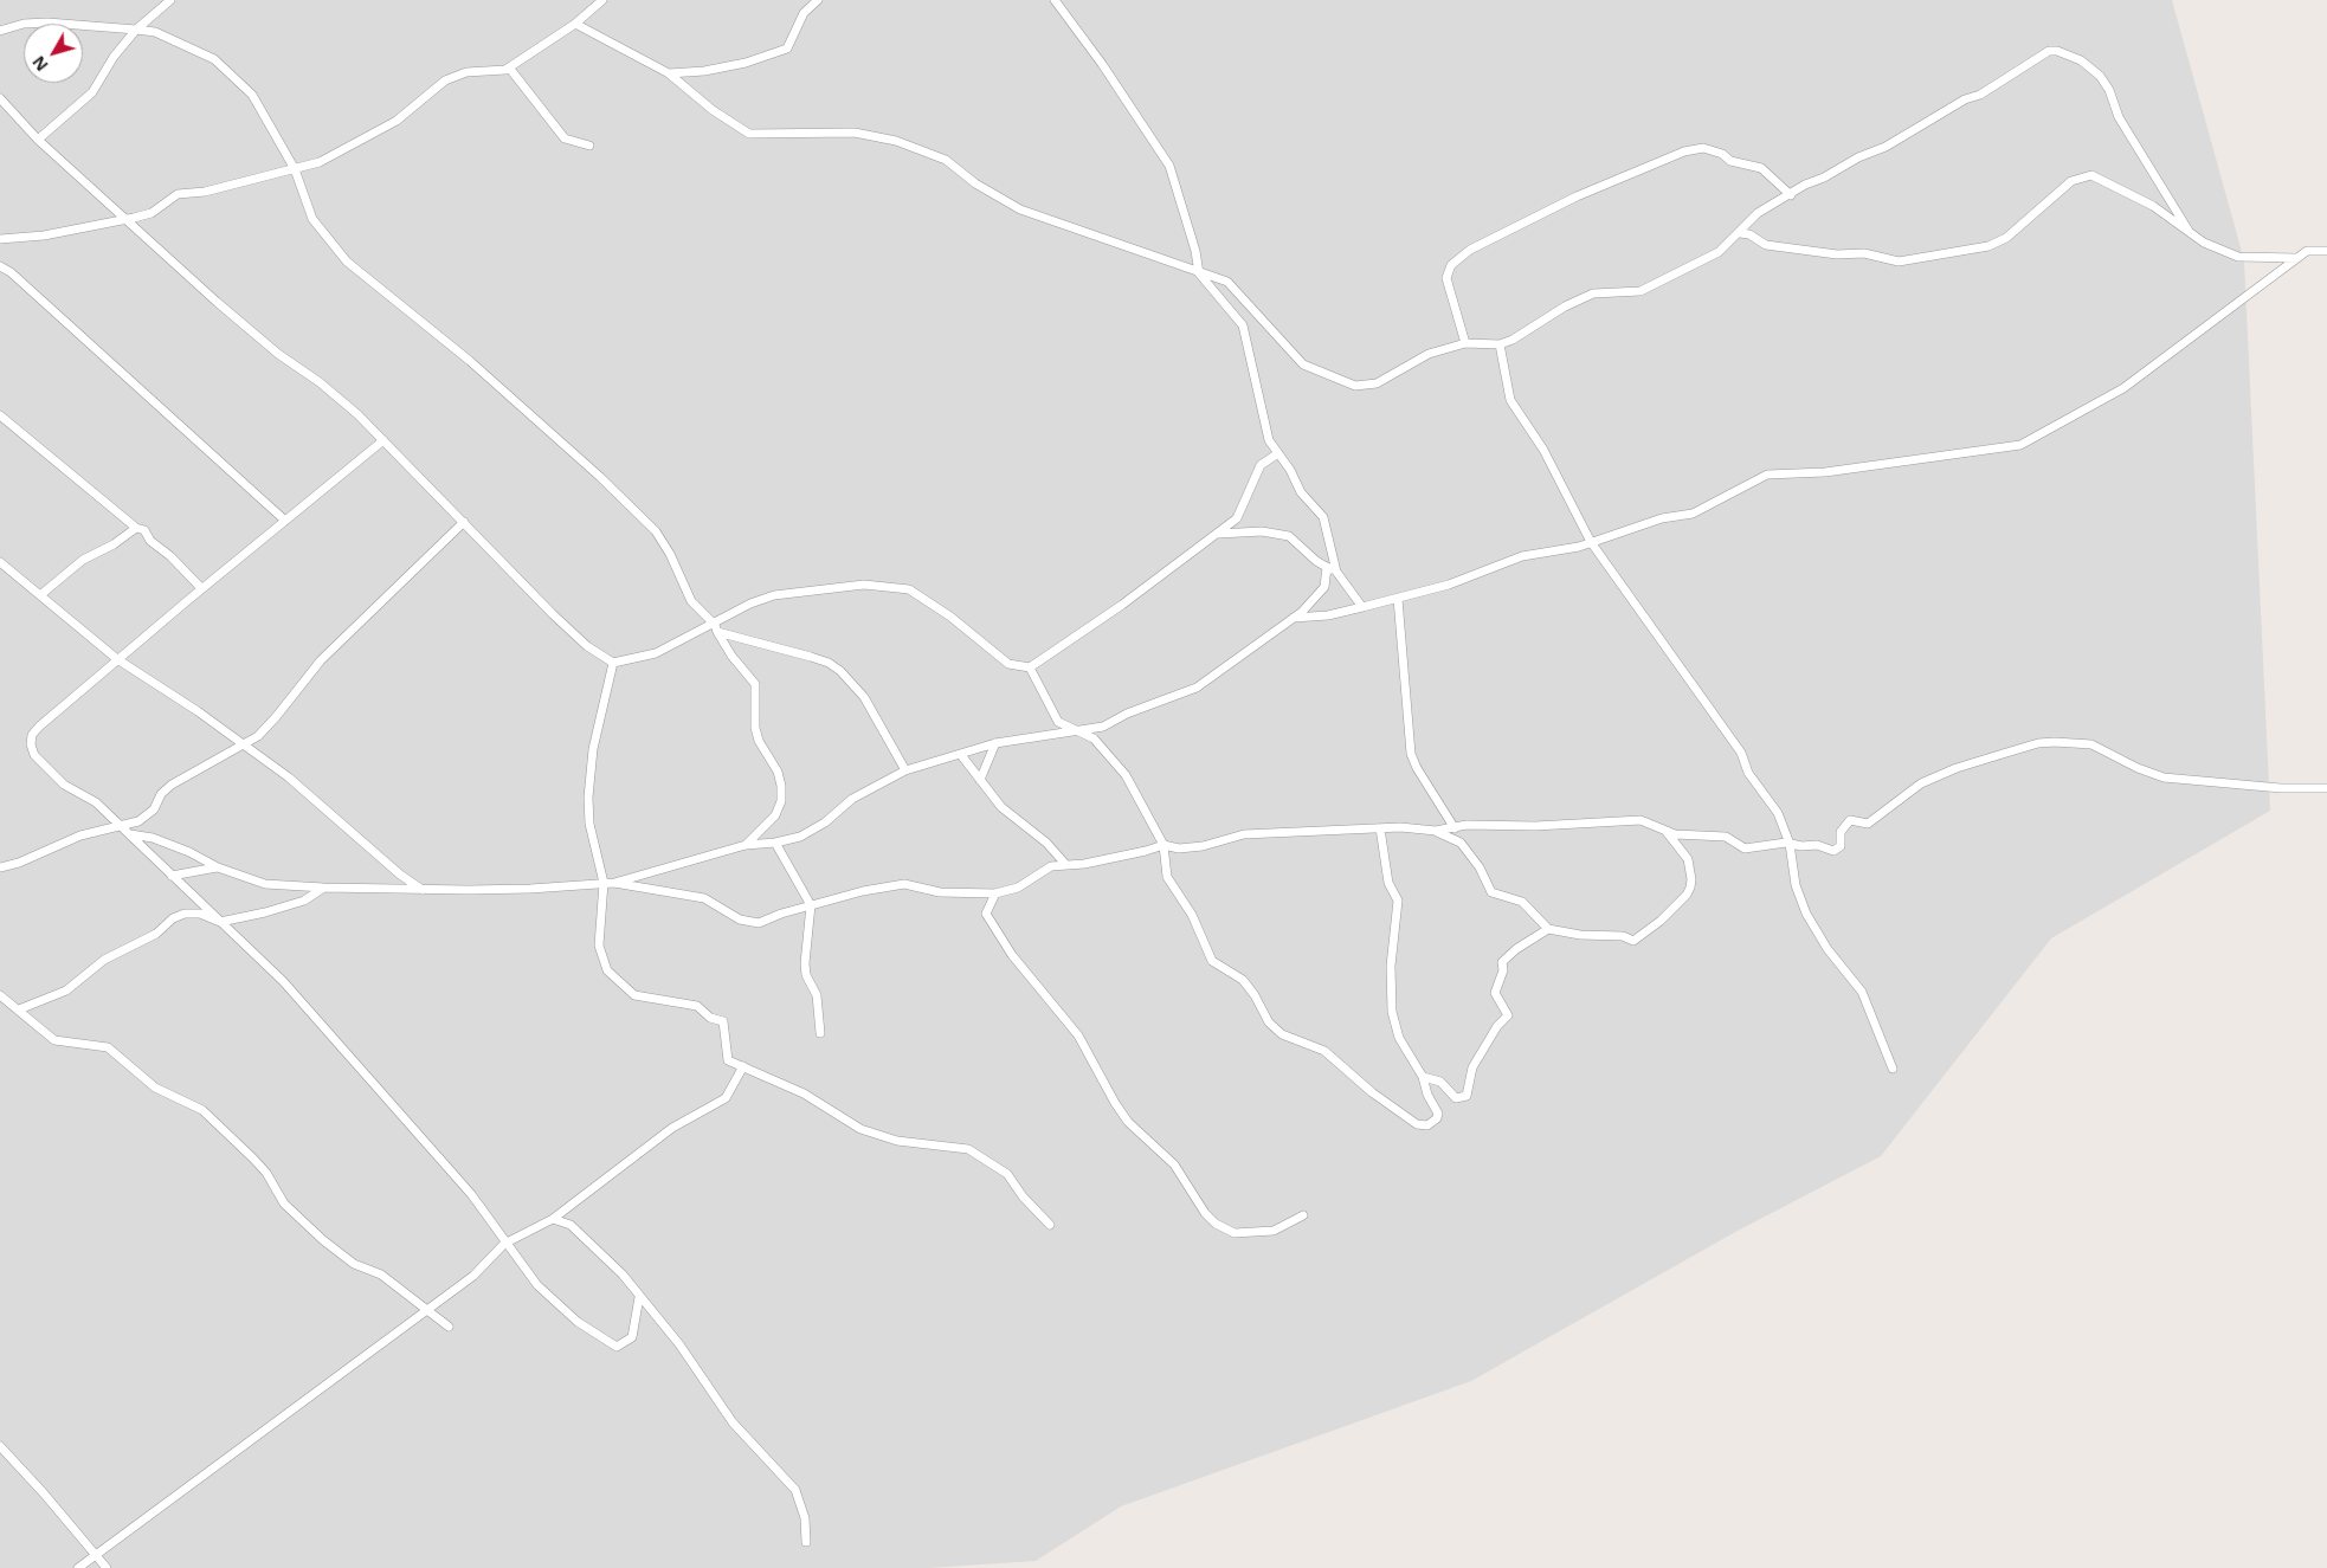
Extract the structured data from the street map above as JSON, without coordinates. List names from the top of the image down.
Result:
{
  "north": "bottom left"
}
